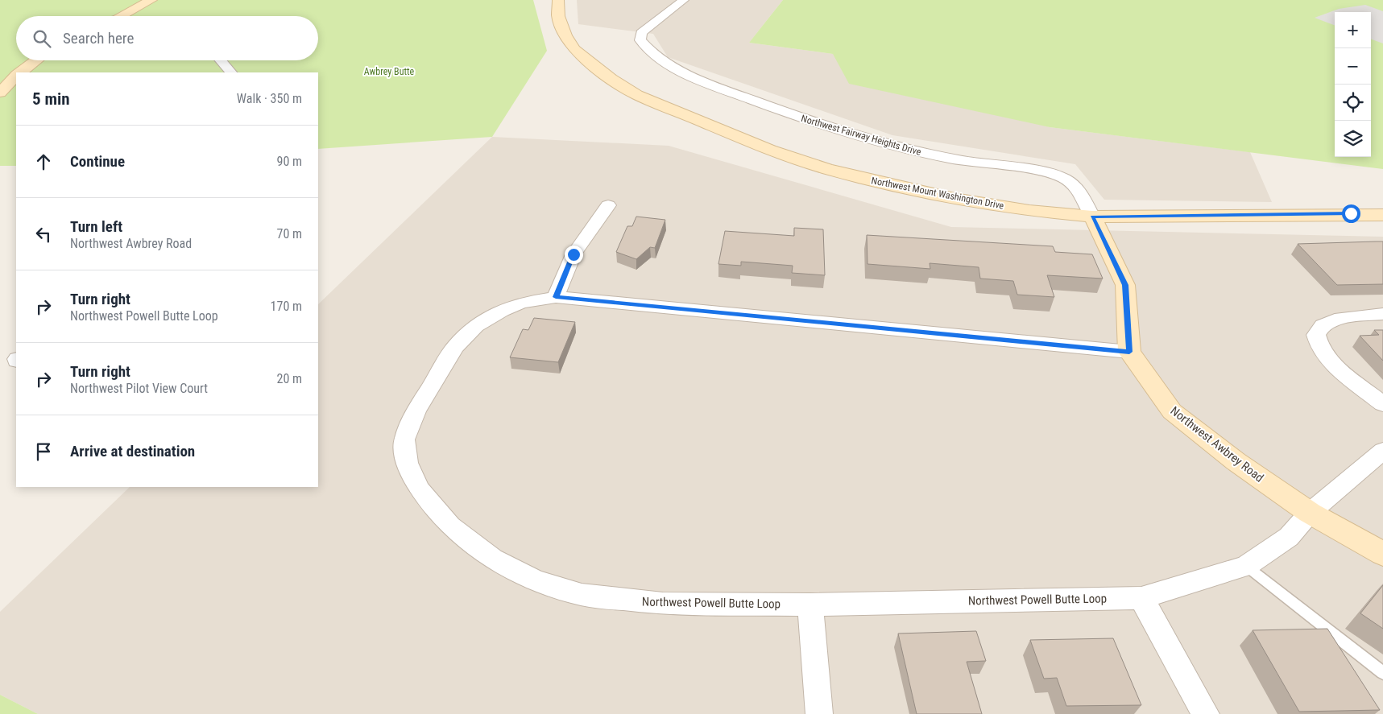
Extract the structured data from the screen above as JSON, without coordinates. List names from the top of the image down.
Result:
{
  "streets": {
    "main road": ["Northwest Mount Washington Drive", "Northwest Awbrey Road"],
    "street": ["Northwest Fairway Heights Drive", "Northwest Powell Butte Loop"]
  },
  "crossings": [
    ["Northwest Fairway Heights Drive", "Northwest Mount Washington Drive"],
    ["Northwest Awbrey Road", "Northwest Powell Butte Loop"]
  ],
  "parks": ["Awbrey Butte"],
  "page": {
    "map_buttons": ["+", "−"],
    "search": "Search here",
    "heading": ["5 min", "Walk · 350 m"],
    "list": [
      ["Continue", "90 m"],
      ["Turn left", "Northwest Awbrey Road", "70 m"],
      ["Turn right", "Northwest Powell Butte Loop", "170 m"],
      ["Turn right", "Northwest Pilot View Court", "20 m"],
      "Arrive at destination"
    ]
  }
}
